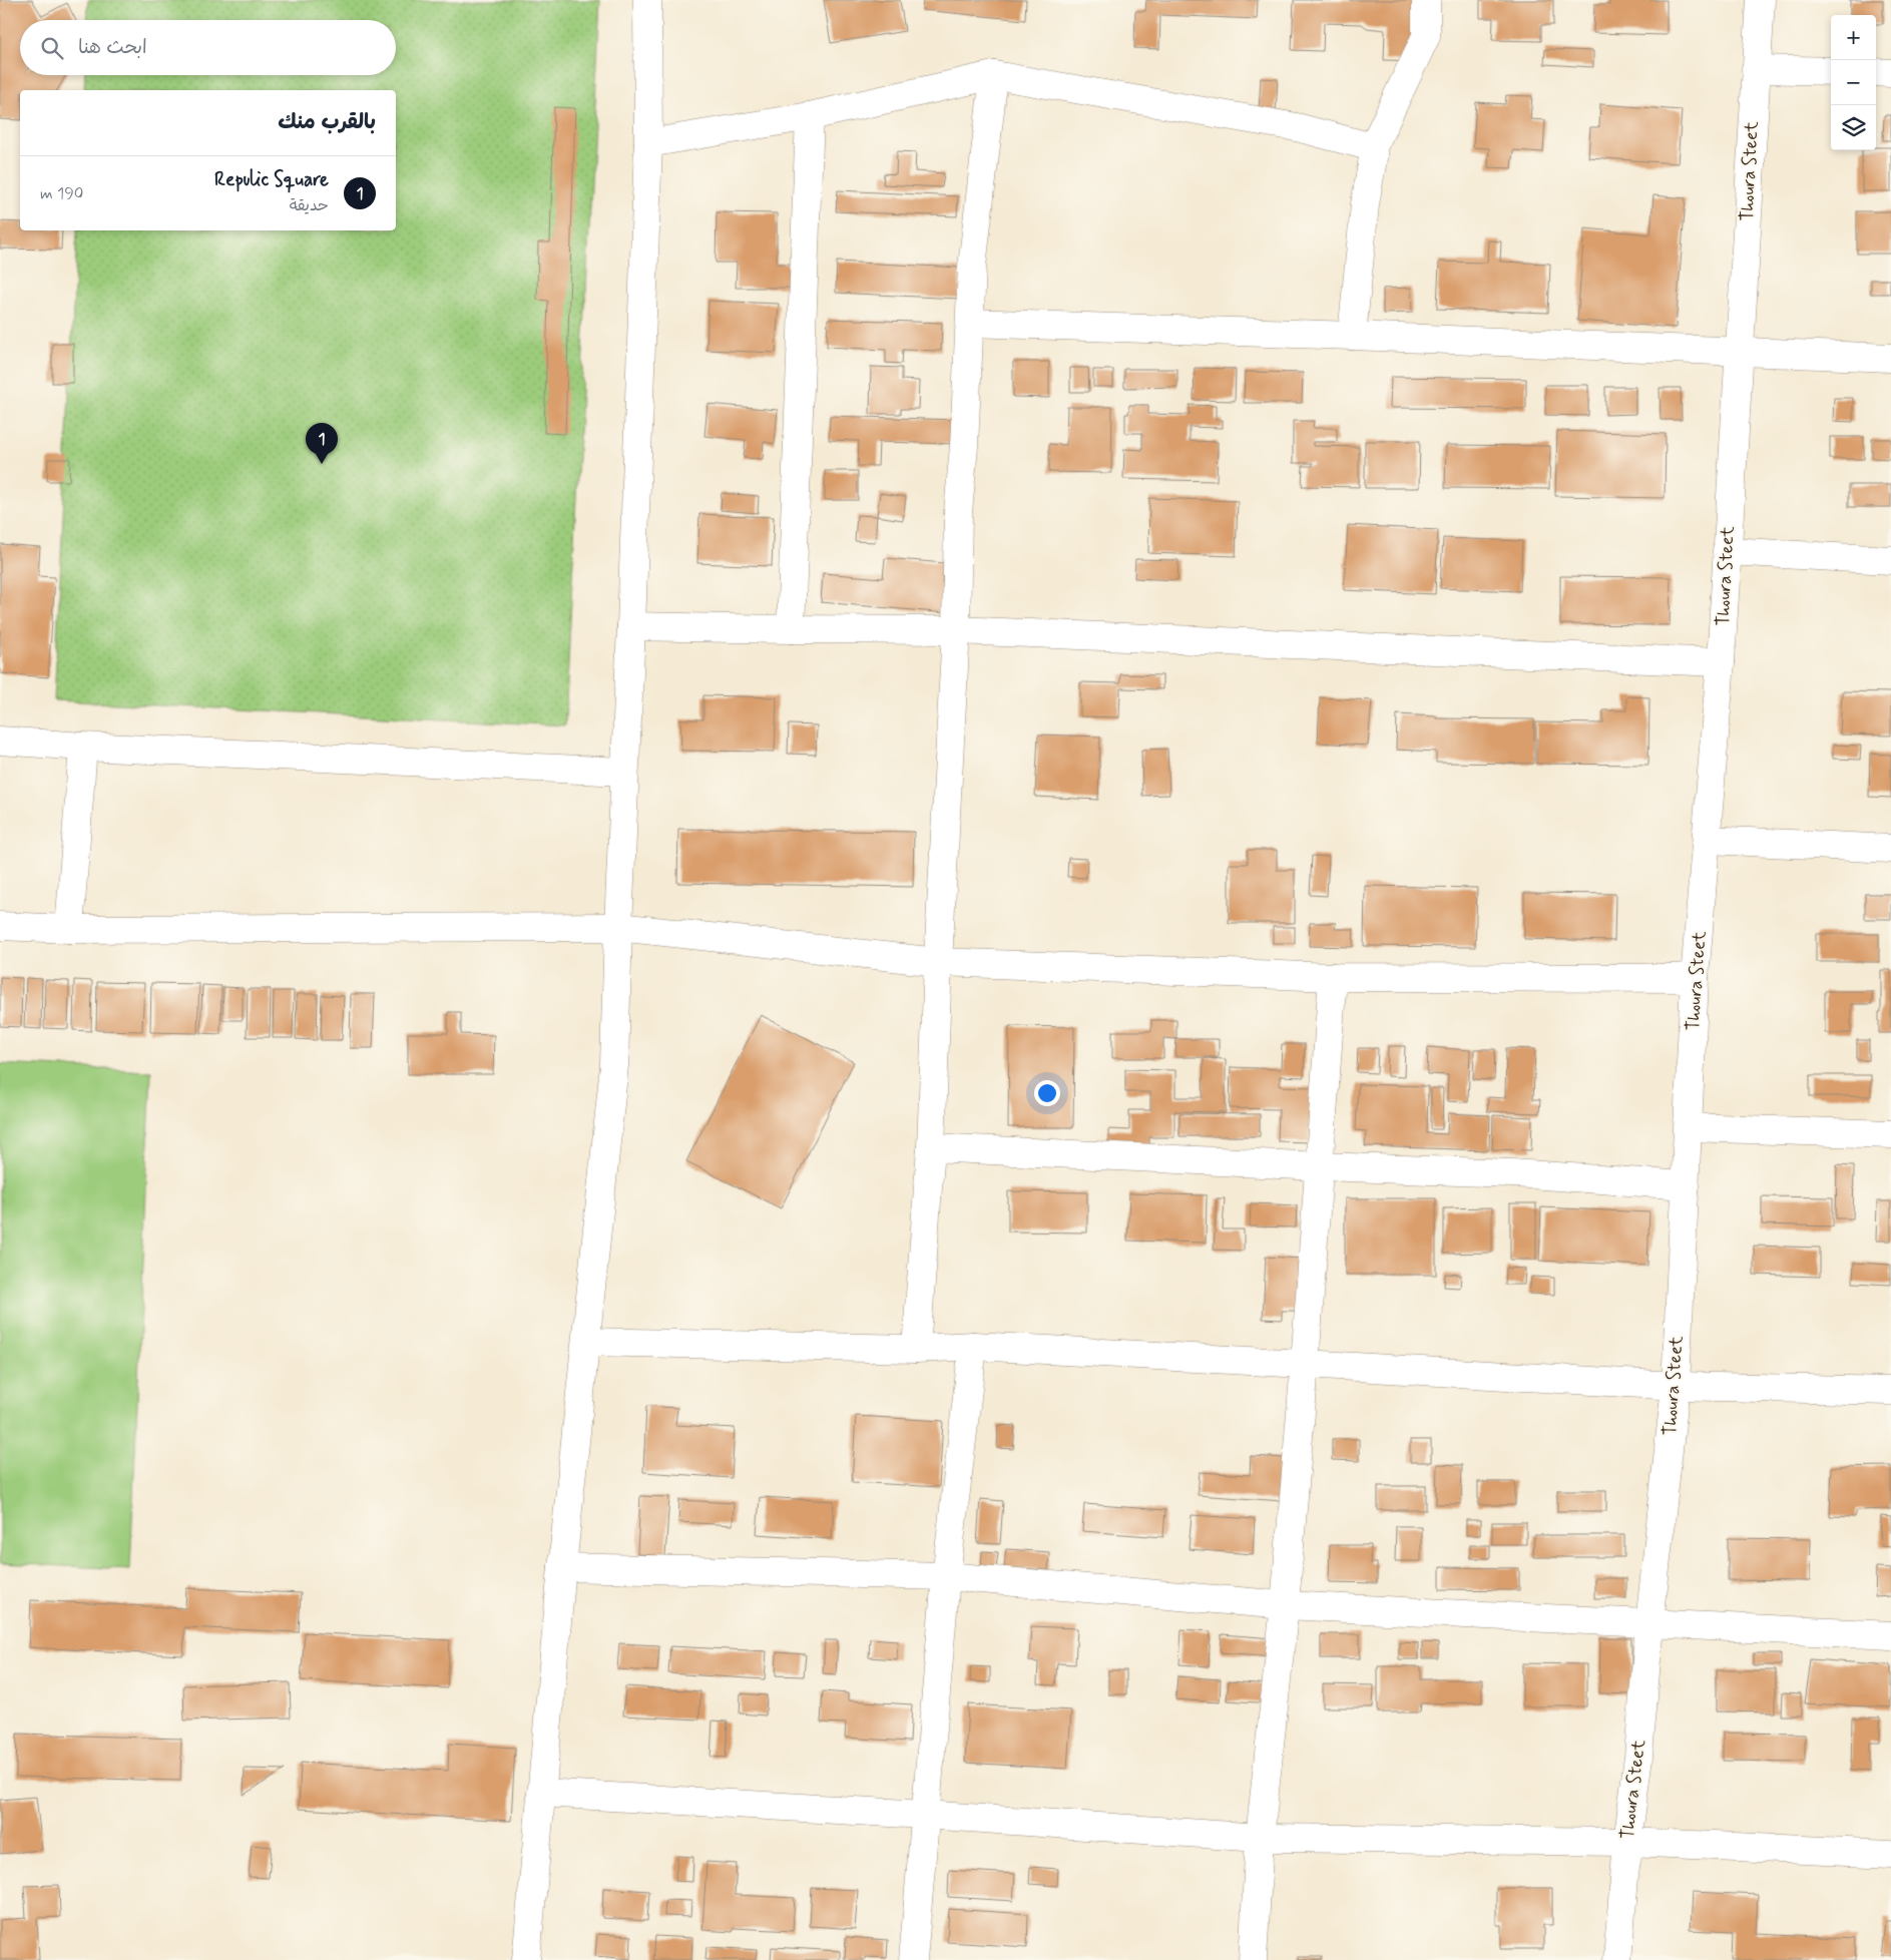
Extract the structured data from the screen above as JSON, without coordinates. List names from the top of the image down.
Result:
{
  "streets": {
    "street": ["Thoura Steet"]
  },
  "page": {
    "map_buttons": ["+", "−"],
    "search": "ابحث هنا",
    "heading": "بالقرب منك",
    "list": [
      {
        "mark": "1",
        "name": "Repulic Square",
        "note": "حديقة",
        "value": "190 m"
      }
    ],
    "pins": "1"
  }
}
